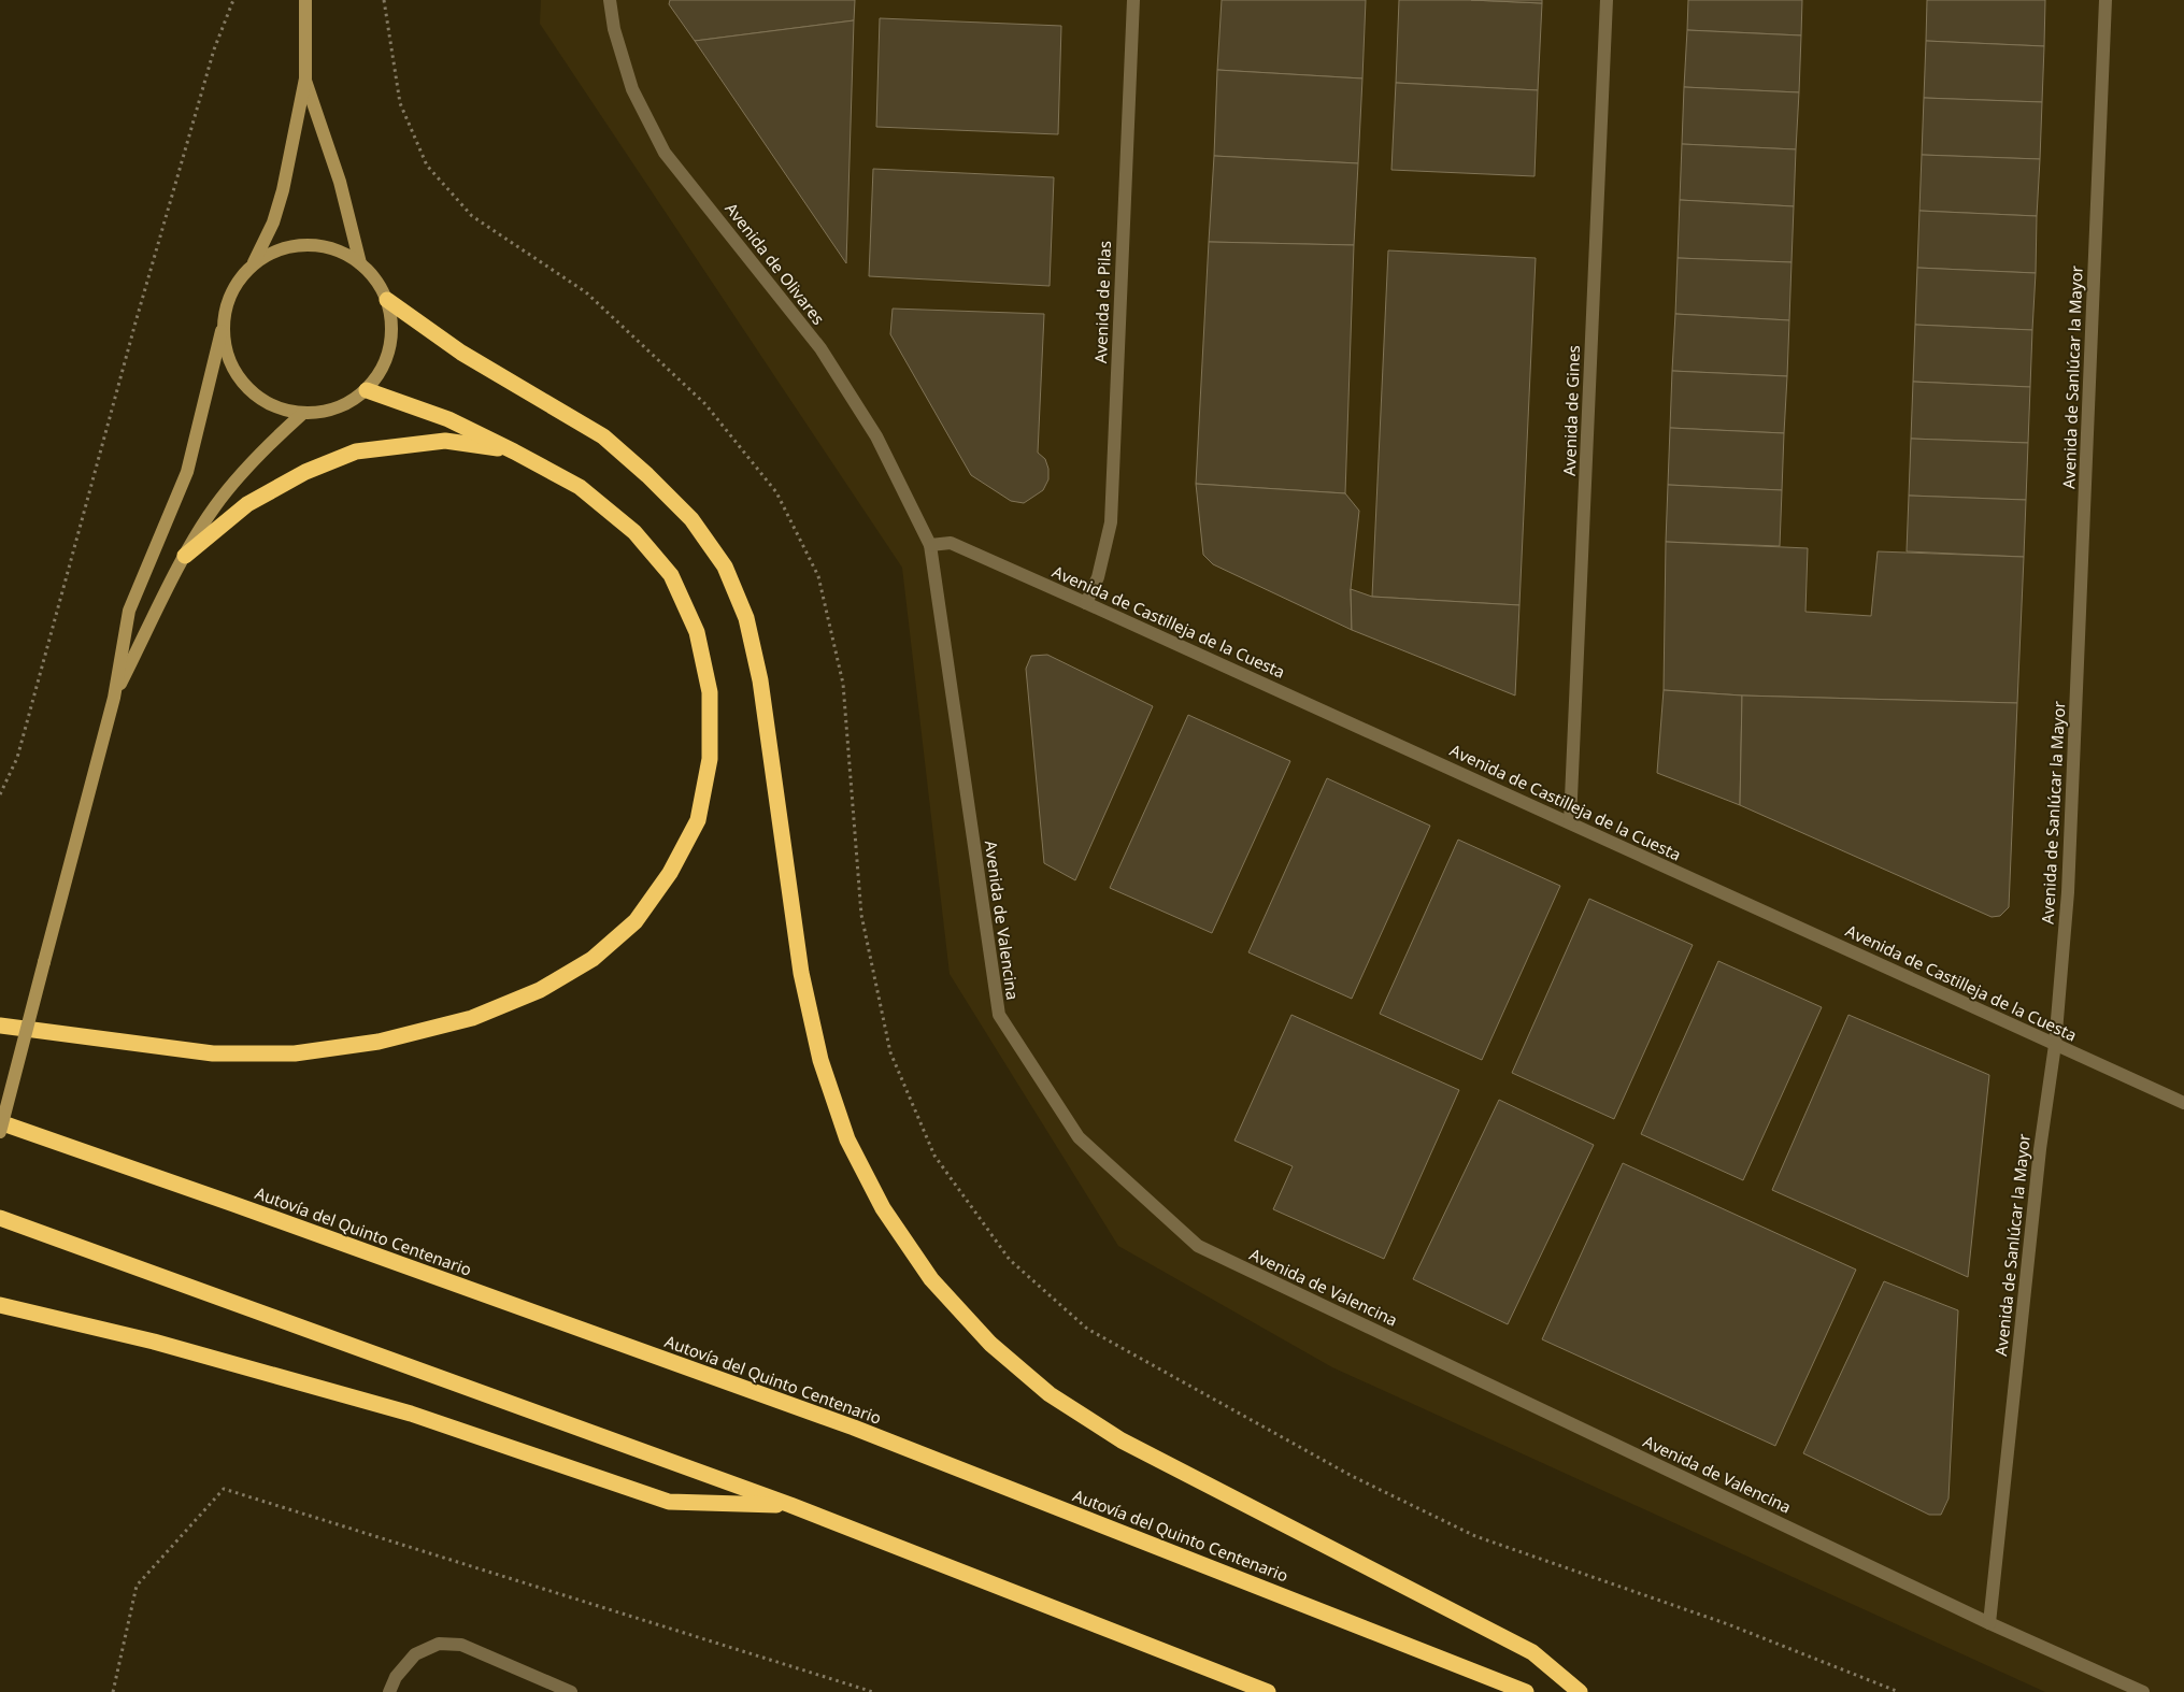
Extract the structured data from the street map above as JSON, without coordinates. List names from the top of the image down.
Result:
{
  "streets": {
    "highway": ["Autovía del Quinto Centenario"],
    "street": [
      "Avenida de Olivares",
      "Avenida de Pilas",
      "Avenida de Sanlúcar la Mayor",
      "Avenida de Gines",
      "Avenida de Castilleja de la Cuesta",
      "Avenida de Valencina"
    ]
  },
  "crossings": [
    ["Avenida de Olivares", "Avenida de Castilleja de la Cuesta"],
    ["Avenida de Olivares", "Avenida de Valencina"],
    ["Avenida de Pilas", "Avenida de Castilleja de la Cuesta"],
    ["Avenida de Sanlúcar la Mayor", "Avenida de Castilleja de la Cuesta"],
    ["Avenida de Sanlúcar la Mayor", "Avenida de Valencina"],
    ["Avenida de Gines", "Avenida de Castilleja de la Cuesta"],
    ["Avenida de Castilleja de la Cuesta", "Avenida de Valencina"]
  ]
}
